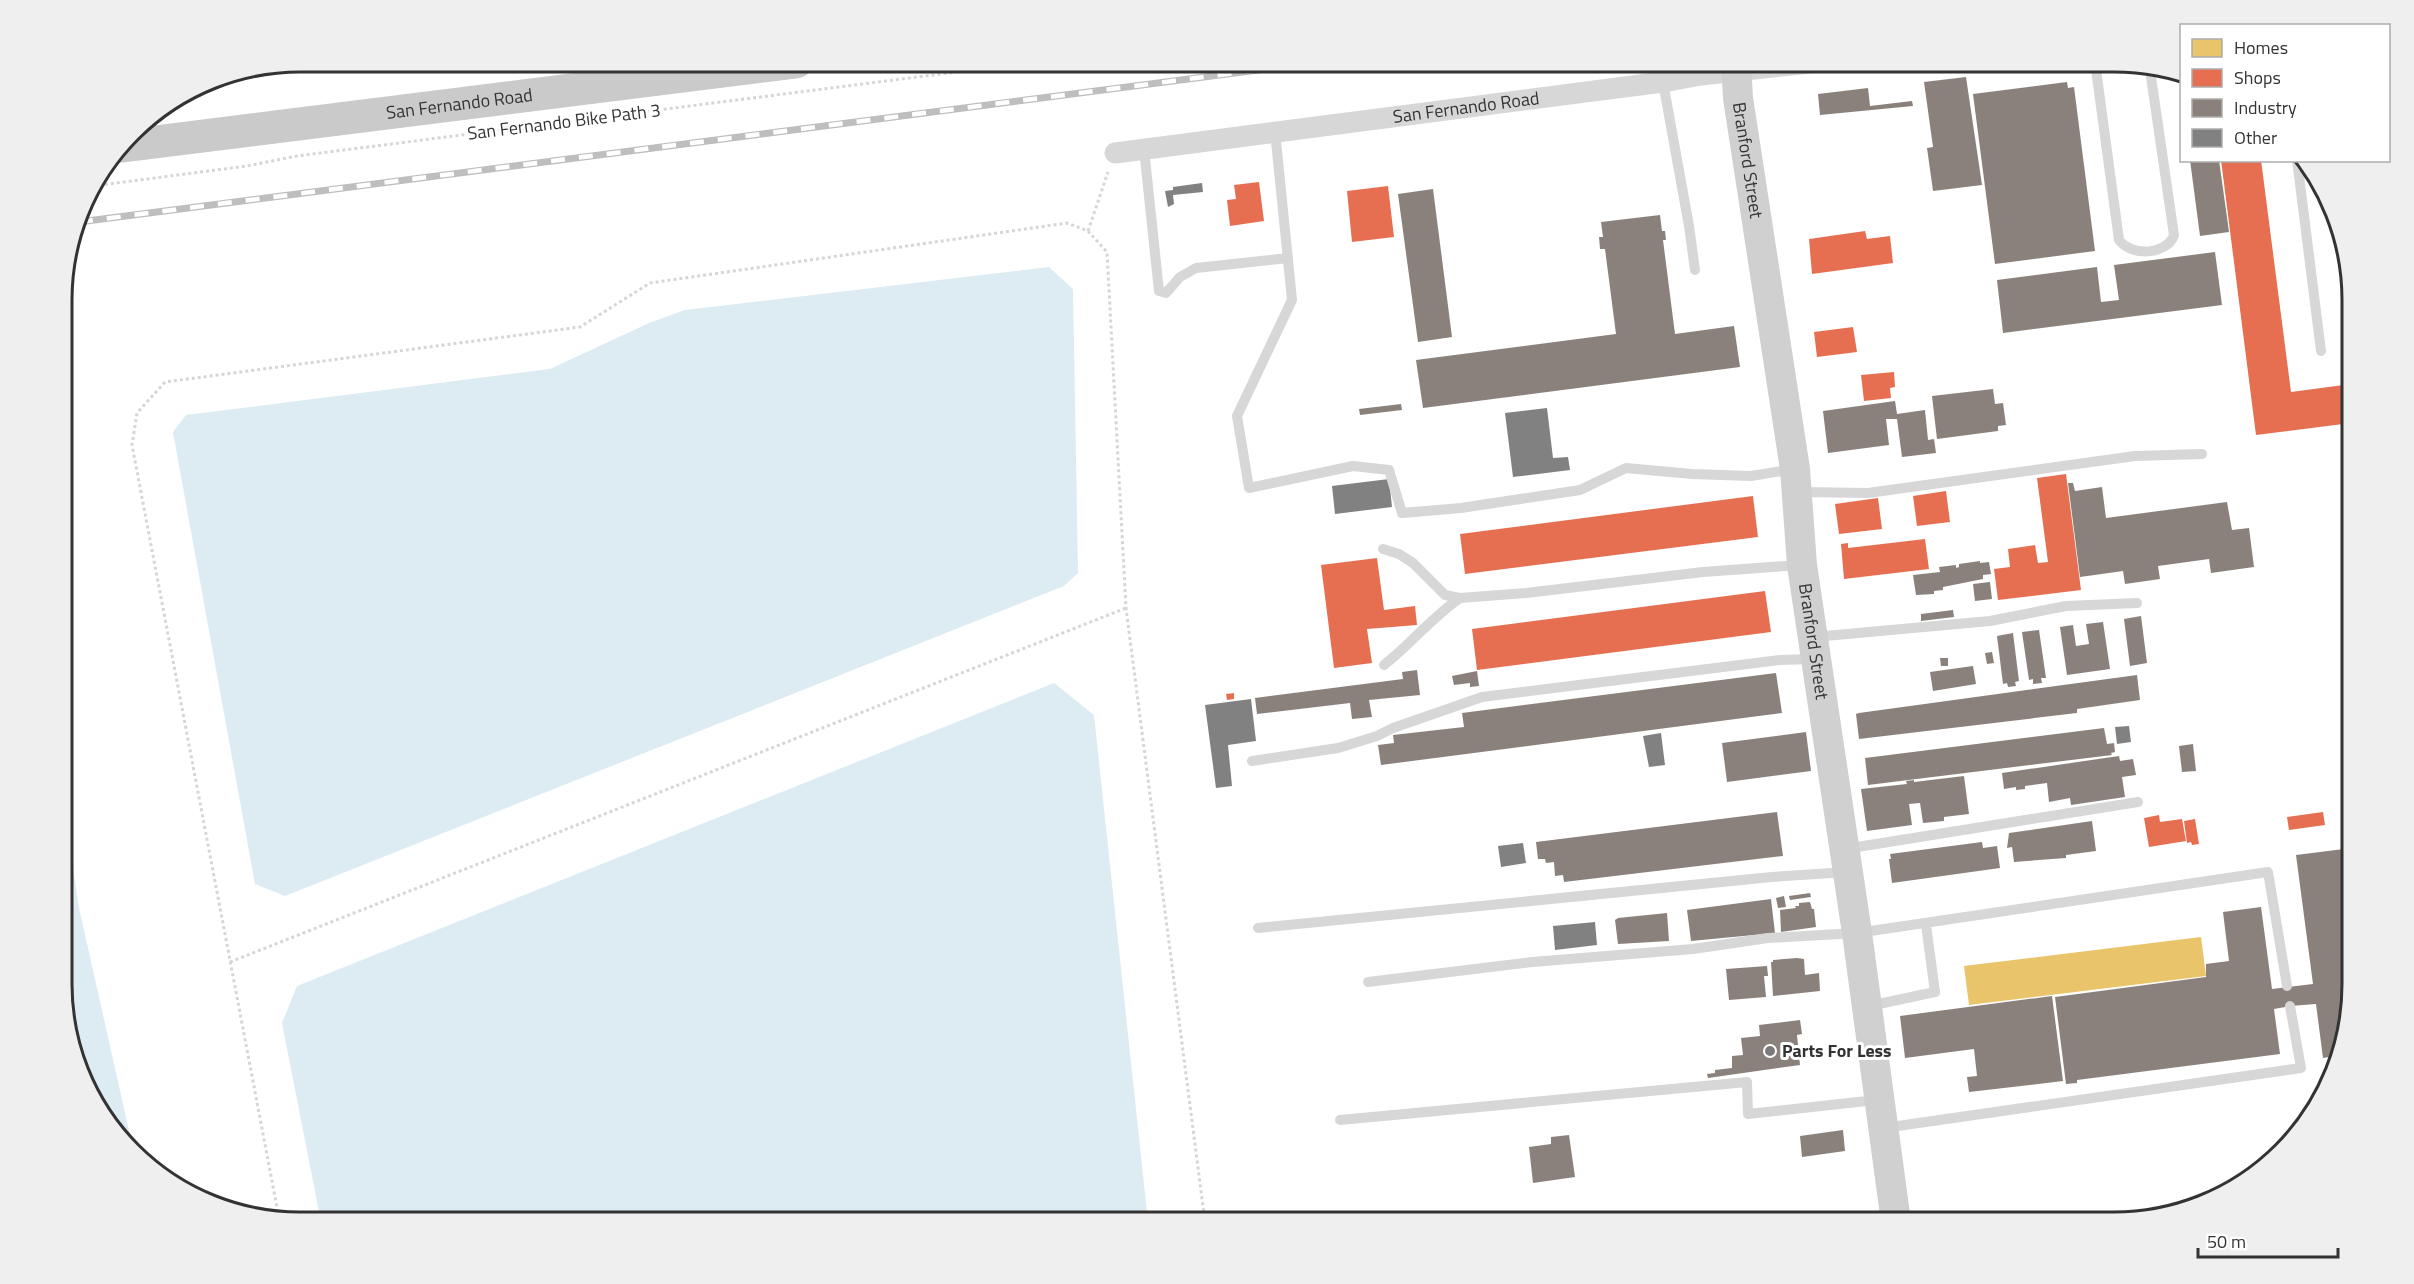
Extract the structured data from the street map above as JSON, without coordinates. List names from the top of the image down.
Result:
{
  "streets": {
    "main road": ["San Fernando Road", "Branford Street"],
    "path": ["San Fernando Bike Path 3"]
  },
  "places": ["Parts For Less"],
  "legend": [
    "Homes",
    "Shops",
    "Industry",
    "Other"
  ],
  "scale_bar": "50 m"
}
